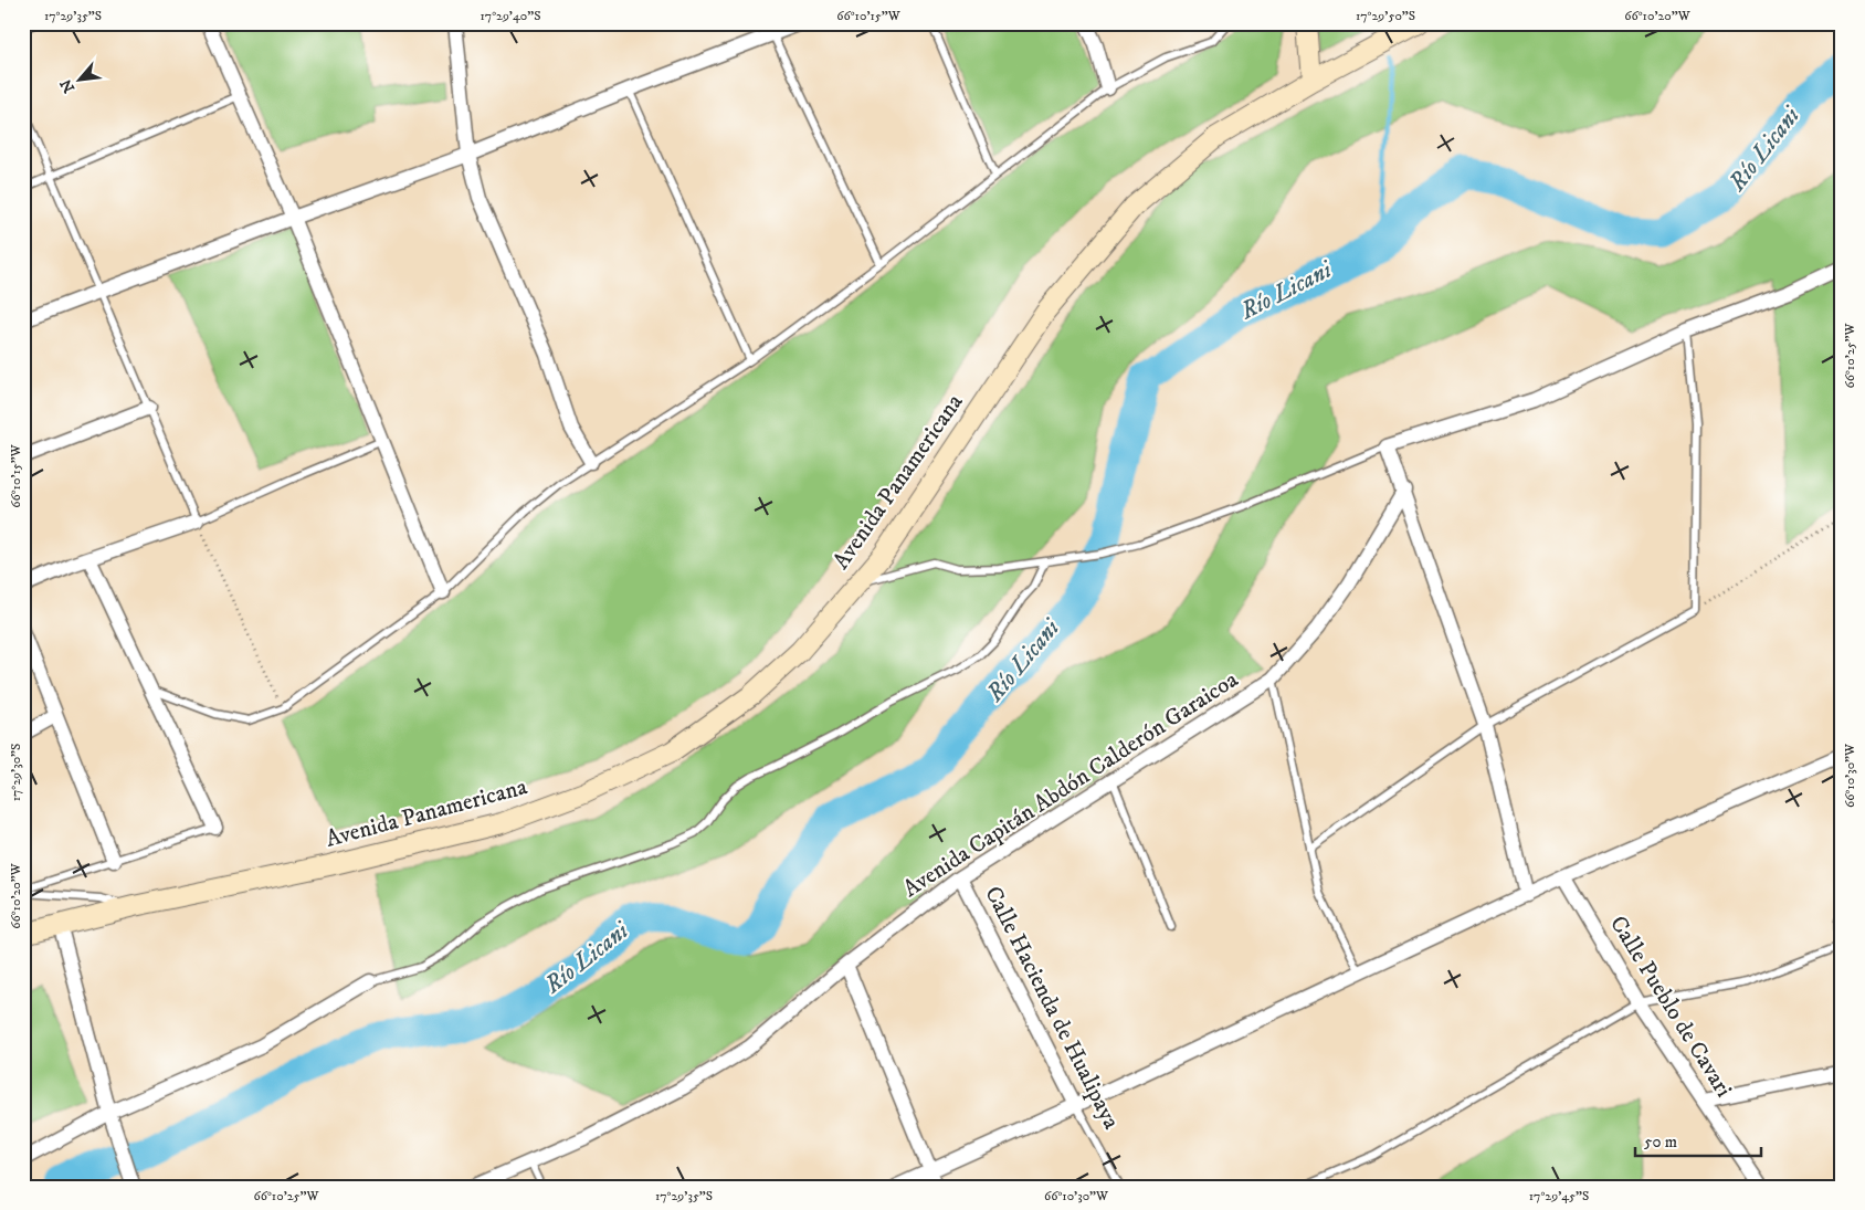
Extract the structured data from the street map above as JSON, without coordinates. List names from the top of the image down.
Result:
{
  "streets": {
    "main road": ["Avenida Panamericana"],
    "street": ["Avenida Capitán Abdón Calderón Garaicoa", "Calle Pueblo de Cavari", "Calle Hacienda de Hualipaya"]
  },
  "crossings": [
    ["Avenida Capitán Abdón Calderón Garaicoa", "Calle Hacienda de Hualipaya"]
  ],
  "water": ["Río Licani"],
  "scale_bar": "50 m",
  "north": "bottom left",
  "coordinates": [
    "17°29'35\"S",
    "17°29'40\"S",
    "66°10'15\"W",
    "17°29'50\"S",
    "66°10'20\"W",
    "66°10'25\"W",
    "17°29'30\"S",
    "66°10'30\"W",
    "17°29'45\"S"
  ]
}
